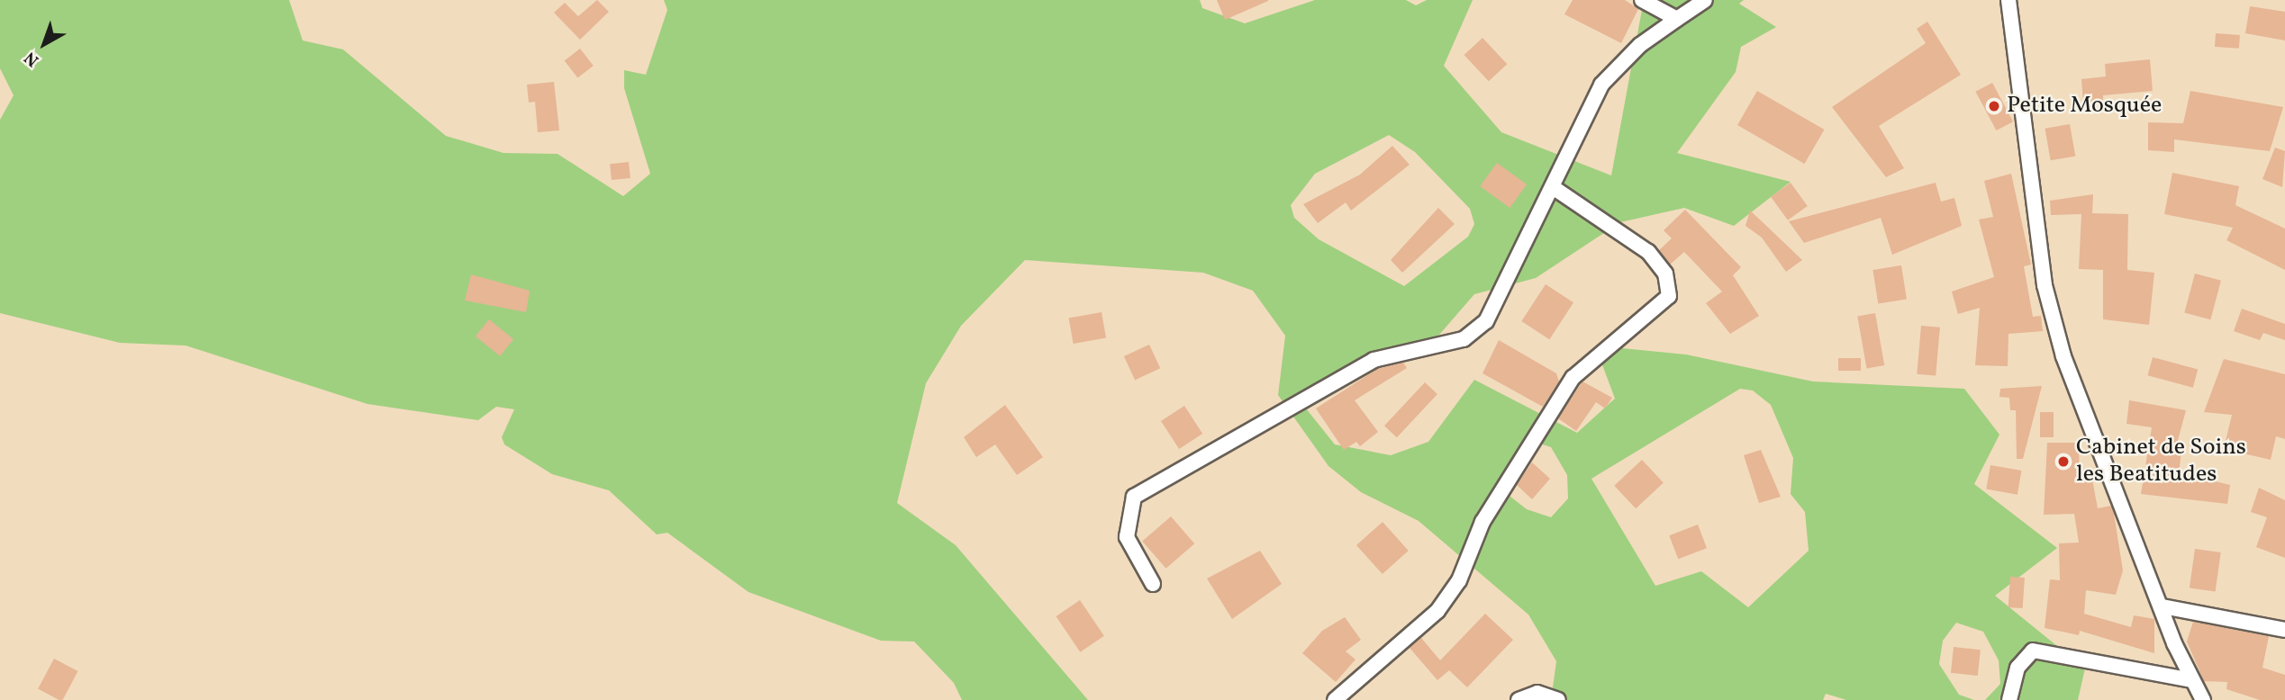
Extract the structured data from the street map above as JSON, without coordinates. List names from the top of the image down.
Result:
{
  "places": ["Petite Mosquée", "Cabinet de Soins les Beatitudes"],
  "north": "bottom left"
}
